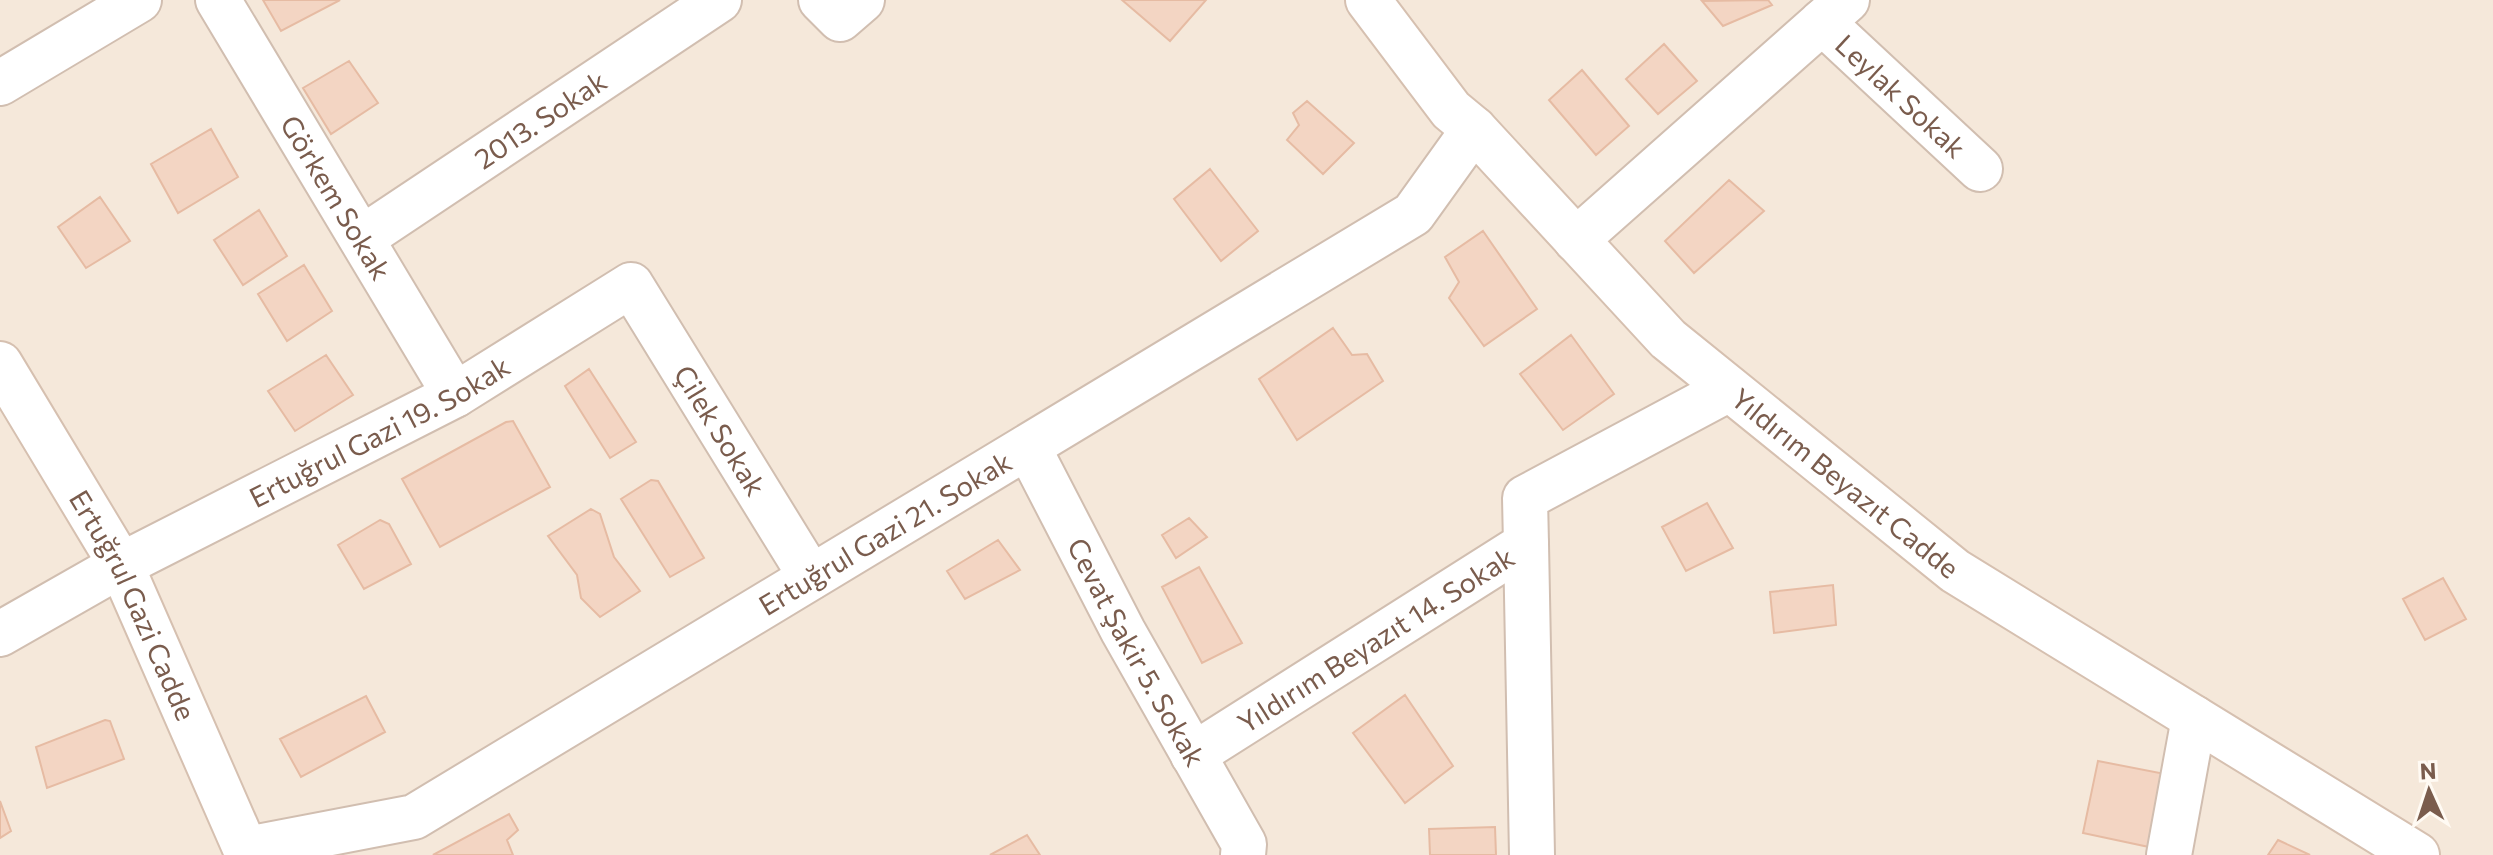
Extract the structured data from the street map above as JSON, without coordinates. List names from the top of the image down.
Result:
{
  "streets": {
    "street": [
      "Leylak Sokak",
      "2013. Sokak",
      "Görkem Sokak",
      "Ertuğrul Gazi 19. Sokak",
      "Çilek Sokak",
      "Yıldırım Beyazıt Cadde",
      "Ertuğrul Gazi 21. Sokak",
      "Ertuğrul Gazi Cadde",
      "Yıldırım Beyazıt 14. Sokak",
      "Cevat Şakir 5. Sokak"
    ]
  },
  "crossings": [
    ["2013. Sokak", "Görkem Sokak"],
    ["Görkem Sokak", "Ertuğrul Gazi 19. Sokak"],
    ["Ertuğrul Gazi 19. Sokak", "Çilek Sokak"],
    ["Ertuğrul Gazi 19. Sokak", "Ertuğrul Gazi Cadde"],
    ["Çilek Sokak", "Ertuğrul Gazi 21. Sokak"],
    ["Yıldırım Beyazıt Cadde", "Ertuğrul Gazi 21. Sokak"],
    ["Yıldırım Beyazıt Cadde", "Yıldırım Beyazıt 14. Sokak"],
    ["Ertuğrul Gazi 21. Sokak", "Ertuğrul Gazi Cadde"],
    ["Ertuğrul Gazi 21. Sokak", "Cevat Şakir 5. Sokak"],
    ["Yıldırım Beyazıt 14. Sokak", "Cevat Şakir 5. Sokak"]
  ],
  "north": "top"
}
